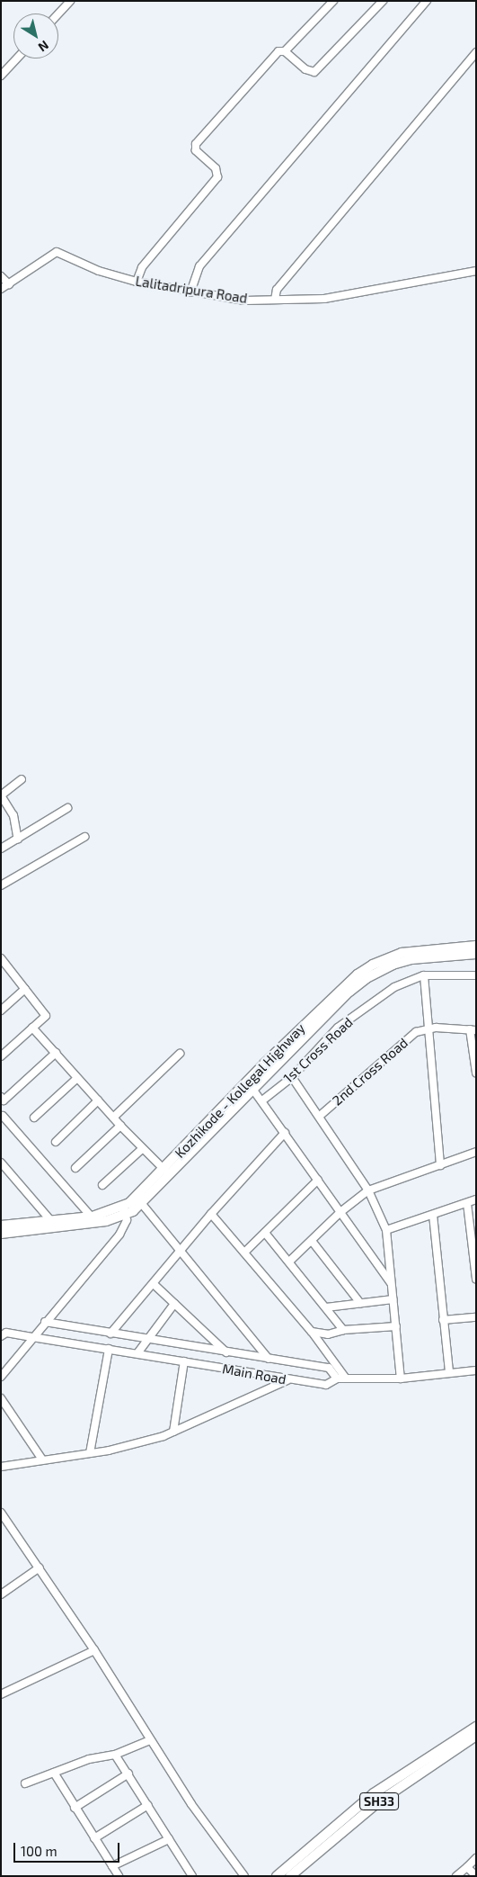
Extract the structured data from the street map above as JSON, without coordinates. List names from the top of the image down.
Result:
{
  "streets": {
    "main road": ["Kozhikode - Kollegal Highway", "SH33"],
    "street": [
      "Lalitadripura Road",
      "1st Cross Road",
      "2nd Cross Road",
      "Main Road"
    ]
  },
  "scale_bar": "100 m",
  "north": "bottom right"
}
